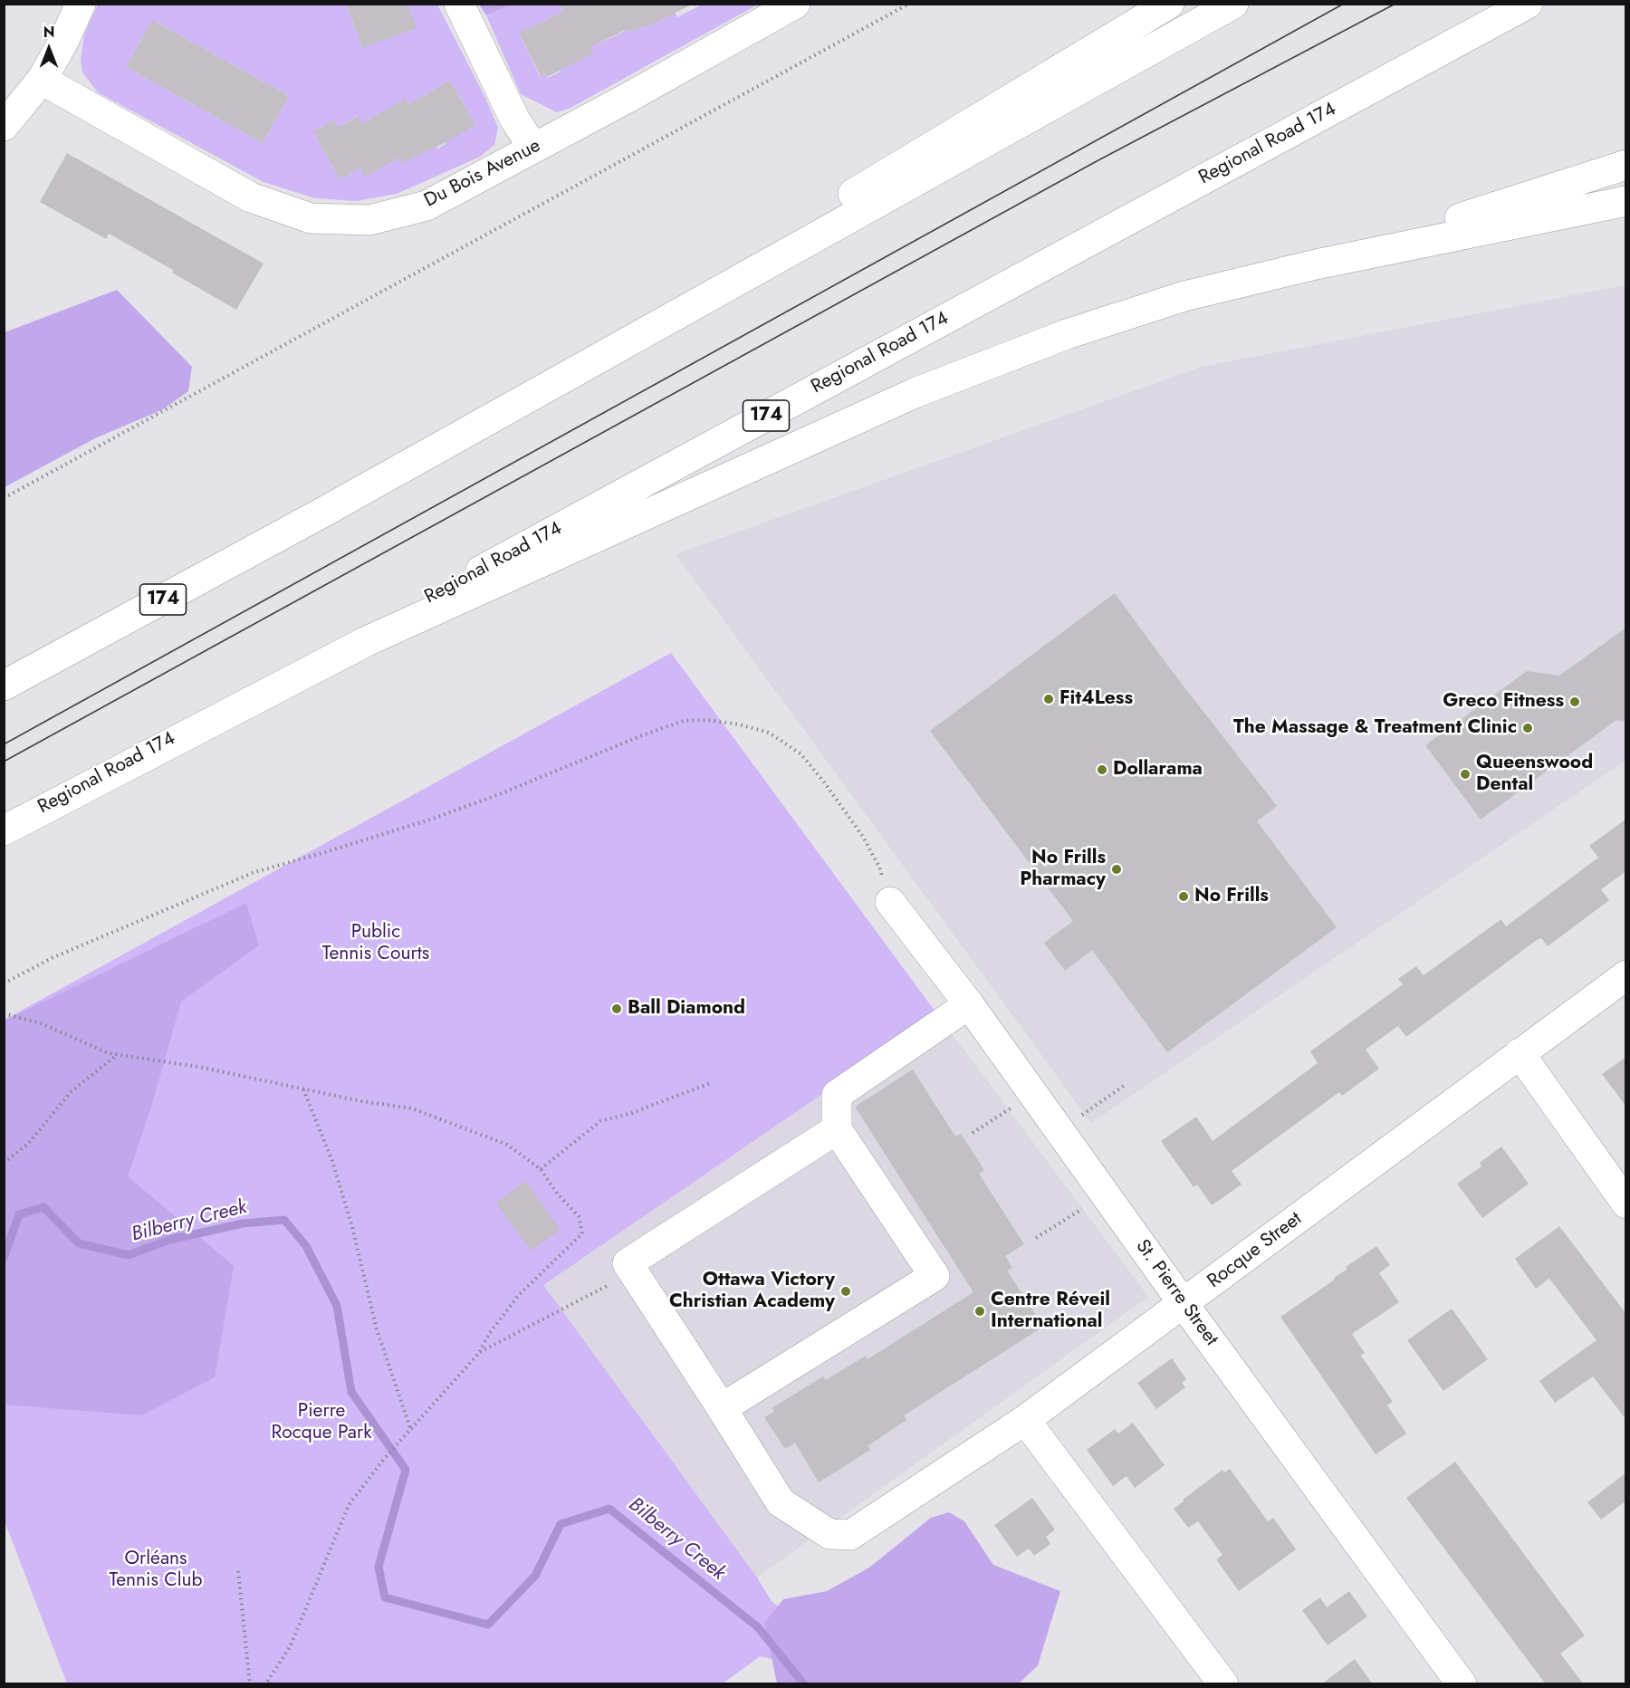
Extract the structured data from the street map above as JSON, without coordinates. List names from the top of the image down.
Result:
{
  "streets": {
    "main road": [
      "Regional Road 174",
      "Du Bois Avenue",
      "174",
      "Rocque Street",
      "St. Pierre Street"
    ]
  },
  "crossings": [
    ["Rocque Street", "St. Pierre Street"]
  ],
  "water": ["Bilberry Creek"],
  "parks": ["Public Tennis Courts", "Pierre Rocque Park", "Orléans Tennis Club"],
  "places": [
    "Fit4Less",
    "Greco Fitness",
    "The Massage & Treatment Clinic",
    "Dollarama",
    "Queenswood Dental",
    "No Frills Pharmacy",
    "No Frills",
    "Ball Diamond",
    "Ottawa Victory Christian Academy",
    "Centre Réveil International"
  ],
  "north": "top"
}
